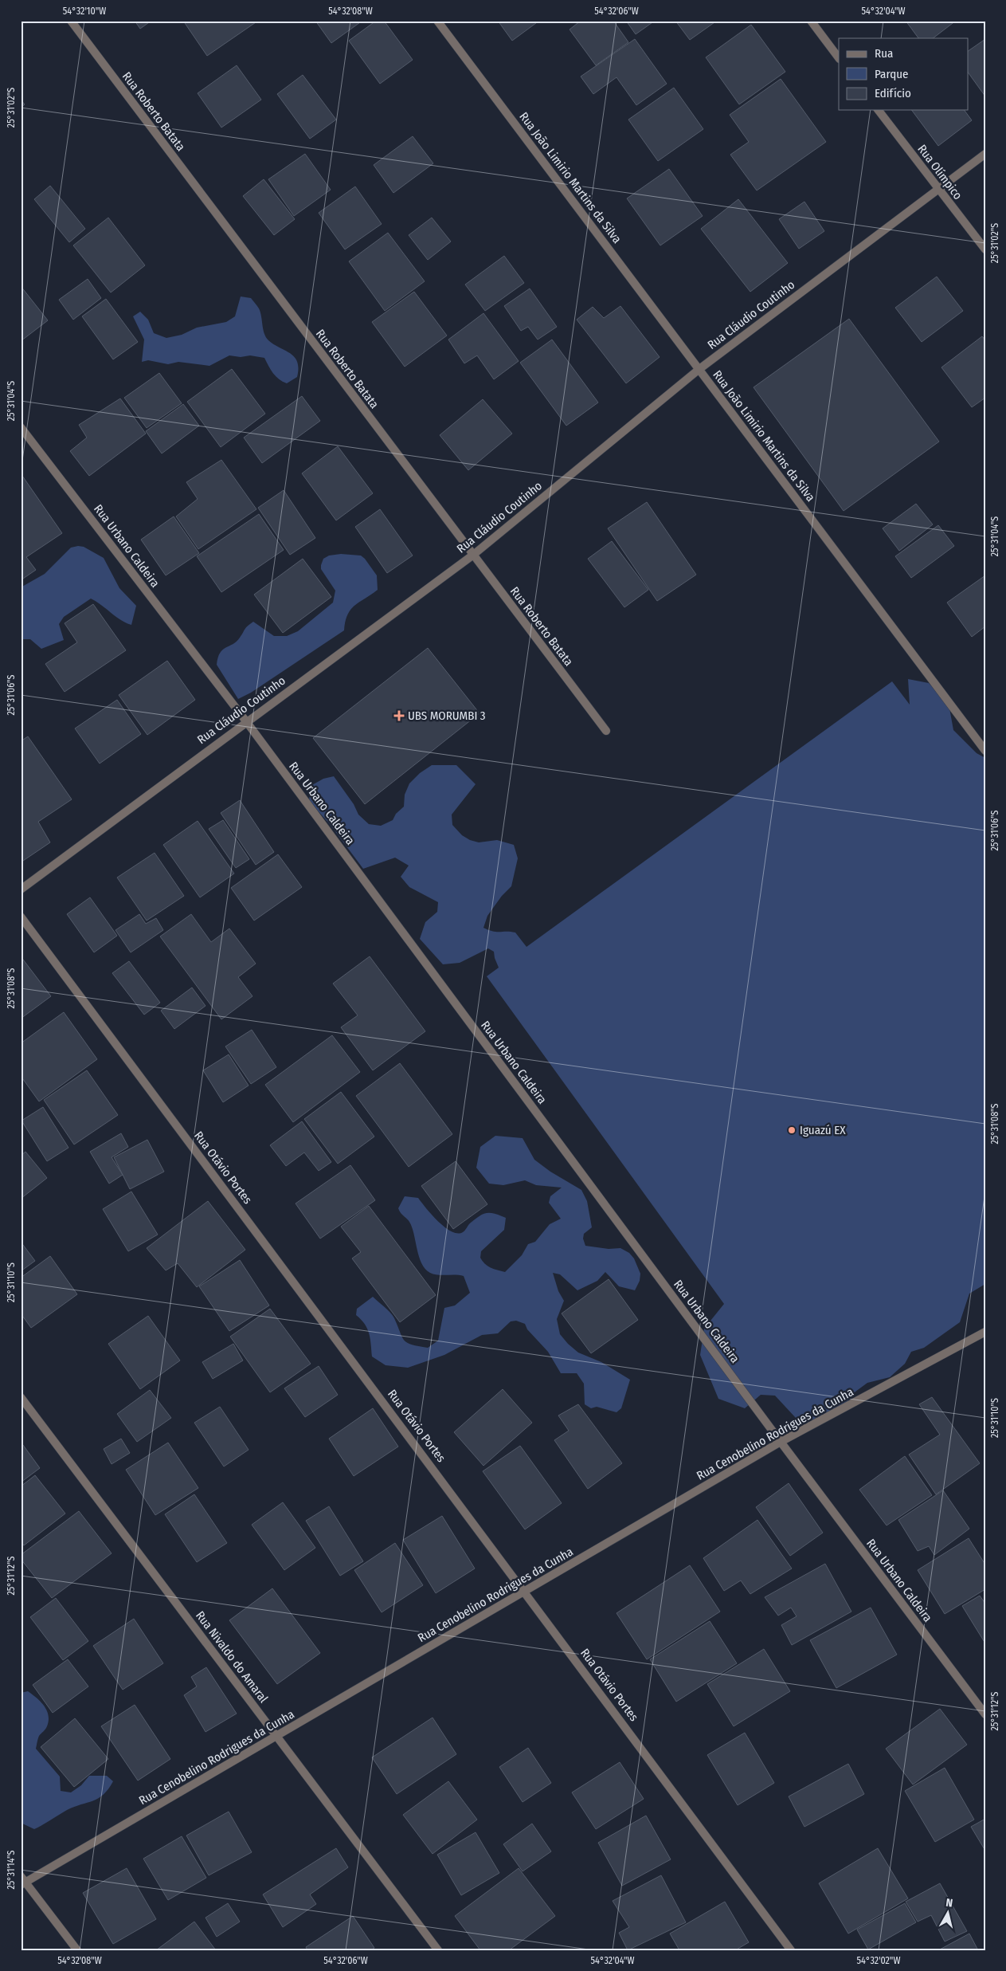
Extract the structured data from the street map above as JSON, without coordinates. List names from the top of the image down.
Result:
{
  "streets": {
    "street": [
      "Rua Roberto Batata",
      "Rua Olímpico",
      "Rua João Limirio Martins da Silva",
      "Rua Cláudio Coutinho",
      "Rua Urbano Caldeira",
      "Rua Otávio Portes",
      "Rua Cenobelino Rodrigues da Cunha",
      "Rua Nivaldo do Amaral"
    ]
  },
  "crossings": [
    ["Rua Roberto Batata", "Rua Cláudio Coutinho"],
    ["Rua Olímpico", "Rua Cláudio Coutinho"],
    ["Rua João Limirio Martins da Silva", "Rua Cláudio Coutinho"],
    ["Rua Cláudio Coutinho", "Rua Urbano Caldeira"],
    ["Rua Urbano Caldeira", "Rua Cenobelino Rodrigues da Cunha"],
    ["Rua Otávio Portes", "Rua Cenobelino Rodrigues da Cunha"],
    ["Rua Cenobelino Rodrigues da Cunha", "Rua Nivaldo do Amaral"]
  ],
  "places": {
    "health": ["UBS MORUMBI 3"],
    "other": ["Iguazú EX"]
  },
  "legend": ["Rua", "Parque", "Edifício"],
  "north": "top",
  "coordinates": [
    "54°32'10\"W",
    "54°32'08\"W",
    "54°32'06\"W",
    "54°32'04\"W",
    "25°31'02\"S",
    "25°31'04\"S",
    "25°31'06\"S",
    "25°31'08\"S",
    "25°31'10\"S",
    "25°31'12\"S",
    "25°31'14\"S",
    "54°32'02\"W"
  ]
}
